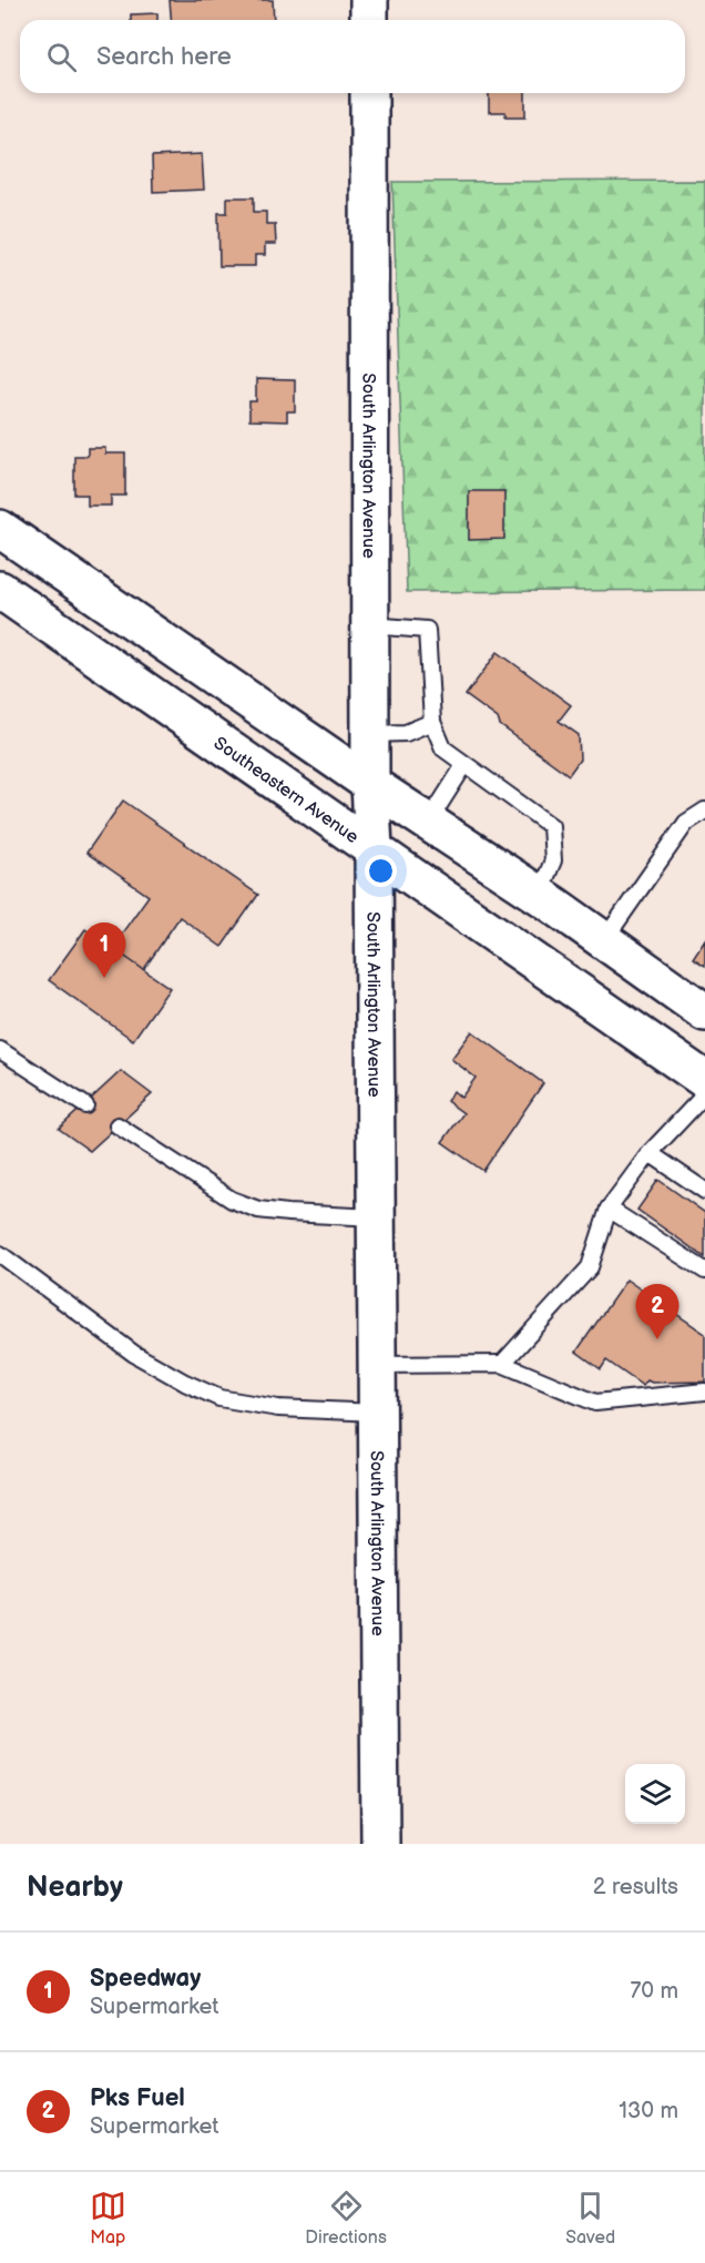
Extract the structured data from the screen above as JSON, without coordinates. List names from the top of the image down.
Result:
{
  "streets": {
    "main road": ["South Arlington Avenue", "Southeastern Avenue"]
  },
  "crossings": [
    ["South Arlington Avenue", "Southeastern Avenue"]
  ],
  "page": {
    "search": "Search here",
    "pins": ["1", "2"],
    "heading": ["Nearby", "2 results"],
    "list": [
      {
        "mark": "1",
        "name": "Speedway",
        "note": "Supermarket",
        "value": "70 m"
      },
      {
        "mark": "2",
        "name": "Pks Fuel",
        "note": "Supermarket",
        "value": "130 m"
      }
    ],
    "nav": ["Map", "Directions", "Saved"]
  }
}
